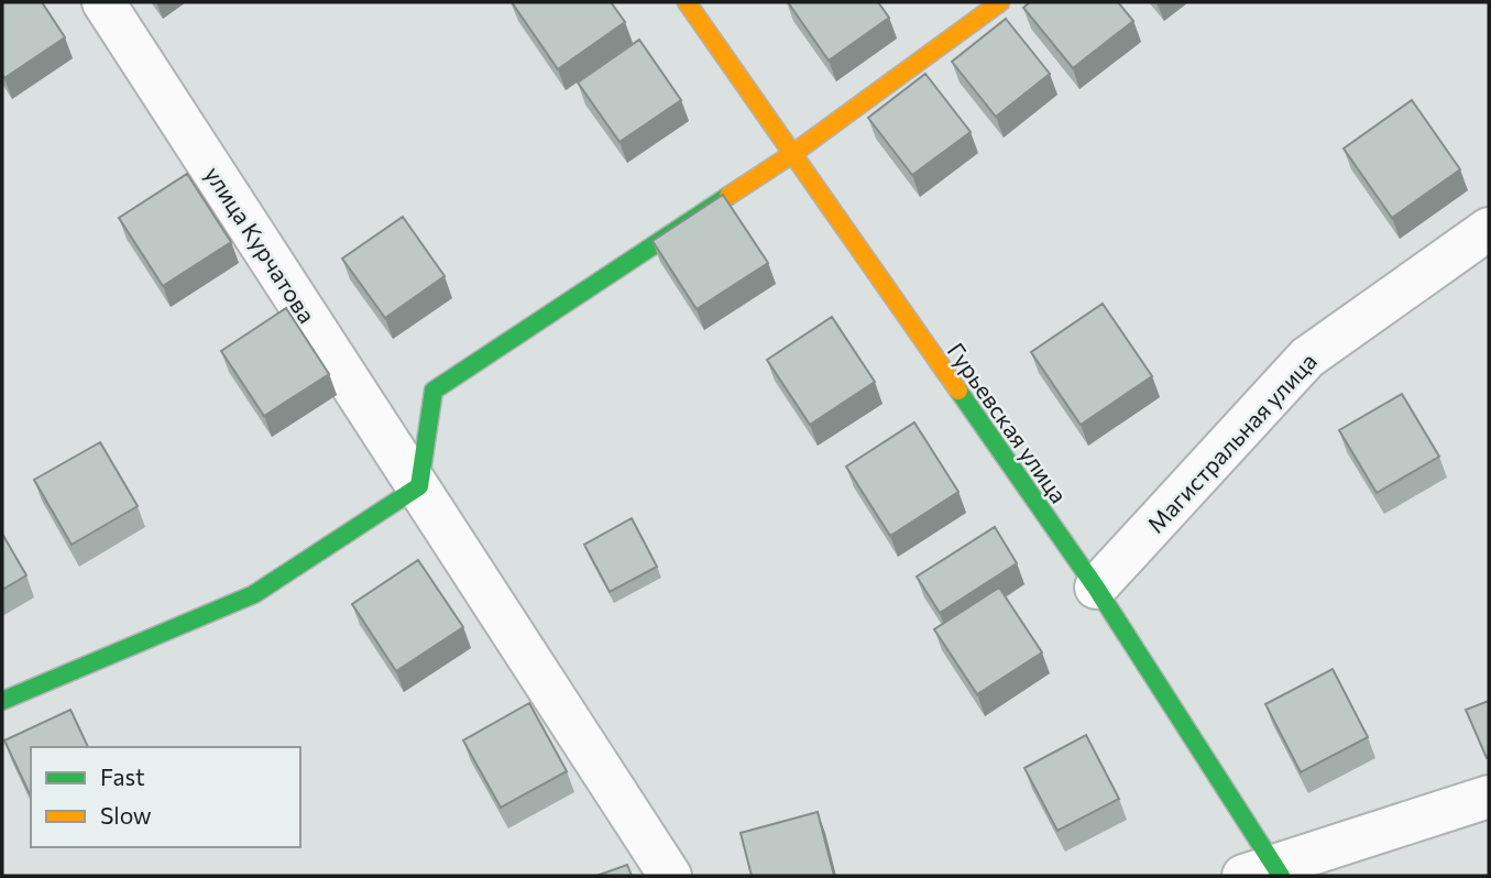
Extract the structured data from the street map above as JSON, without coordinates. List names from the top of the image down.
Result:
{
  "streets": {
    "street": ["улица Курчатова", "Гурьевская улица", "Магистральная улица"]
  },
  "crossings": [
    ["Гурьевская улица", "Магистральная улица"]
  ],
  "legend": ["Fast", "Slow"]
}
